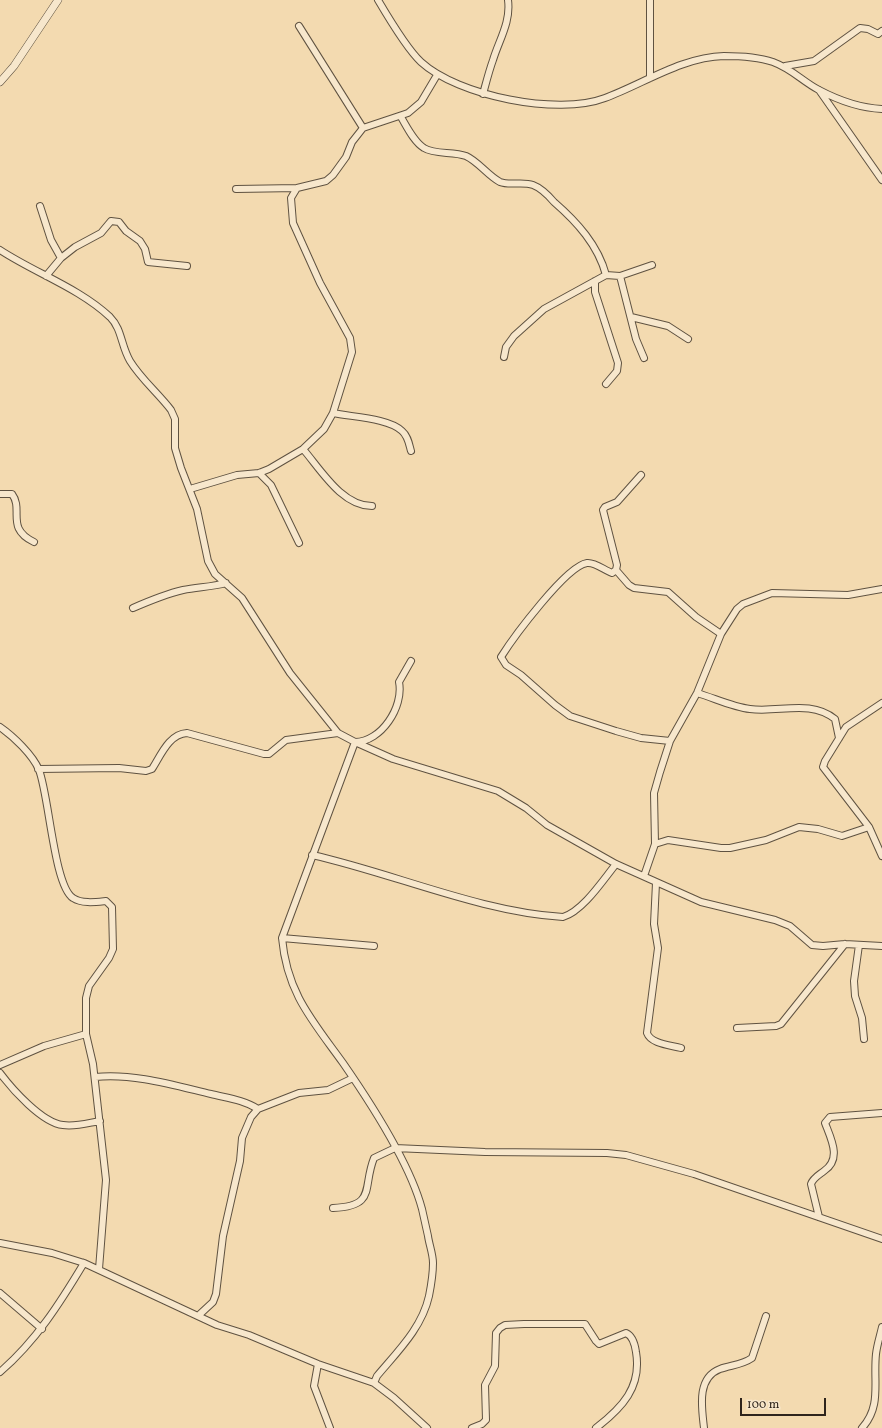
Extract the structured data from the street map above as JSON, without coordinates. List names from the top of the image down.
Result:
{
  "scale_bar": "100 m"
}
